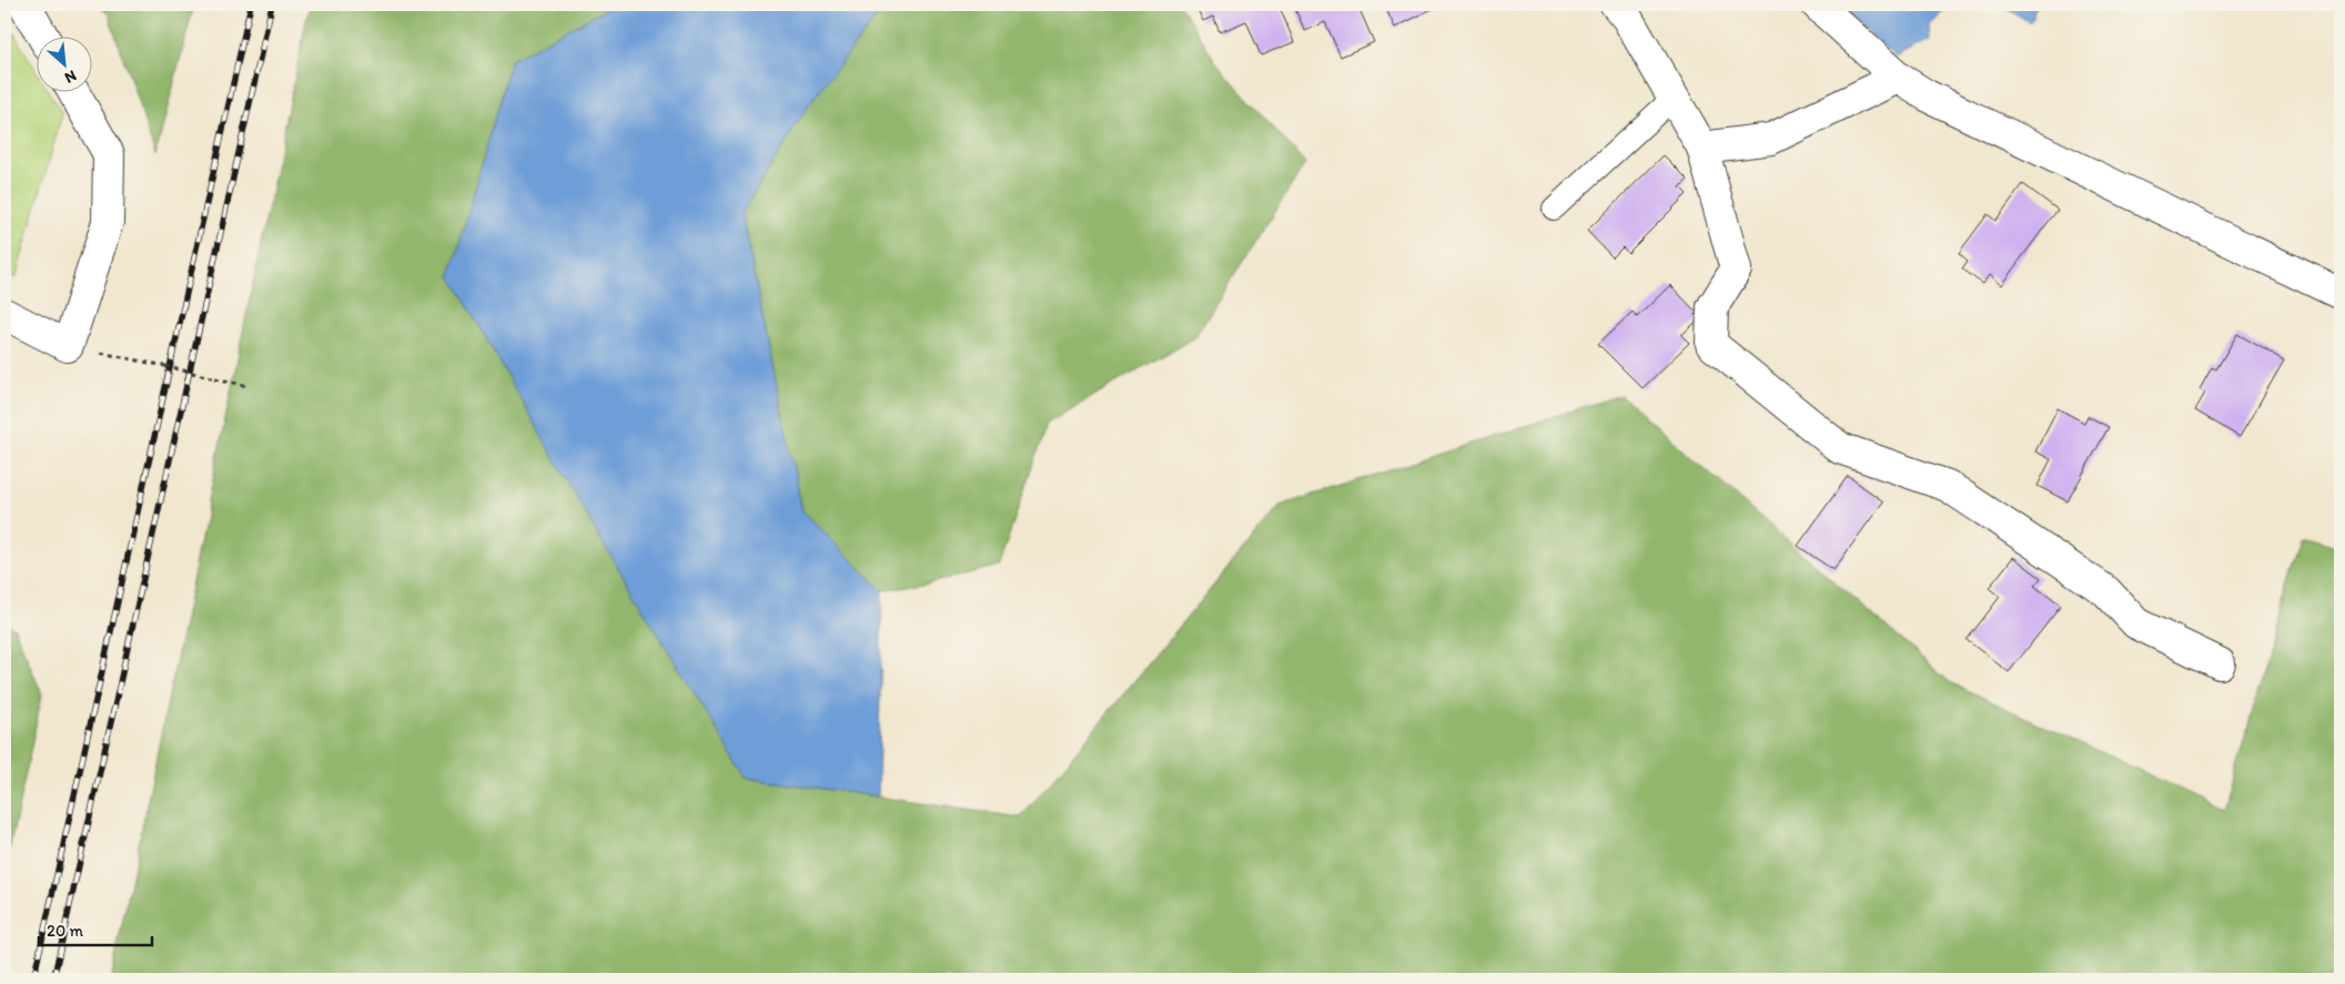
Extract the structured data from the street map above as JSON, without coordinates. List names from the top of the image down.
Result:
{
  "scale_bar": "20 m",
  "north": "bottom right"
}
